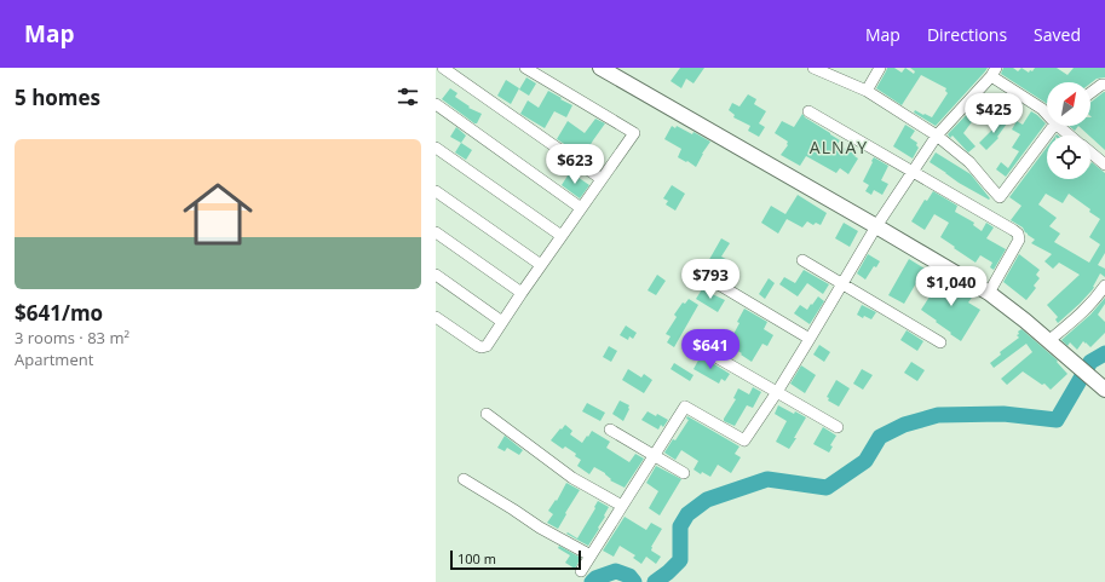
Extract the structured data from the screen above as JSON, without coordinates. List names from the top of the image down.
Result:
{
  "districts": ["ALNAY"],
  "scale_bar": "100 m",
  "north": "top right",
  "page": {
    "header": "Map",
    "nav": ["Map", "Directions", "Saved"],
    "heading": "5 homes",
    "price": [
      "$425",
      "$623",
      "$793",
      "$1,040",
      "$641"
    ],
    "list": [
      {
        "name": "$641/mo",
        "note": "3 rooms · 83 m² · Apartment"
      }
    ],
    "scale": "100 m"
  }
}
